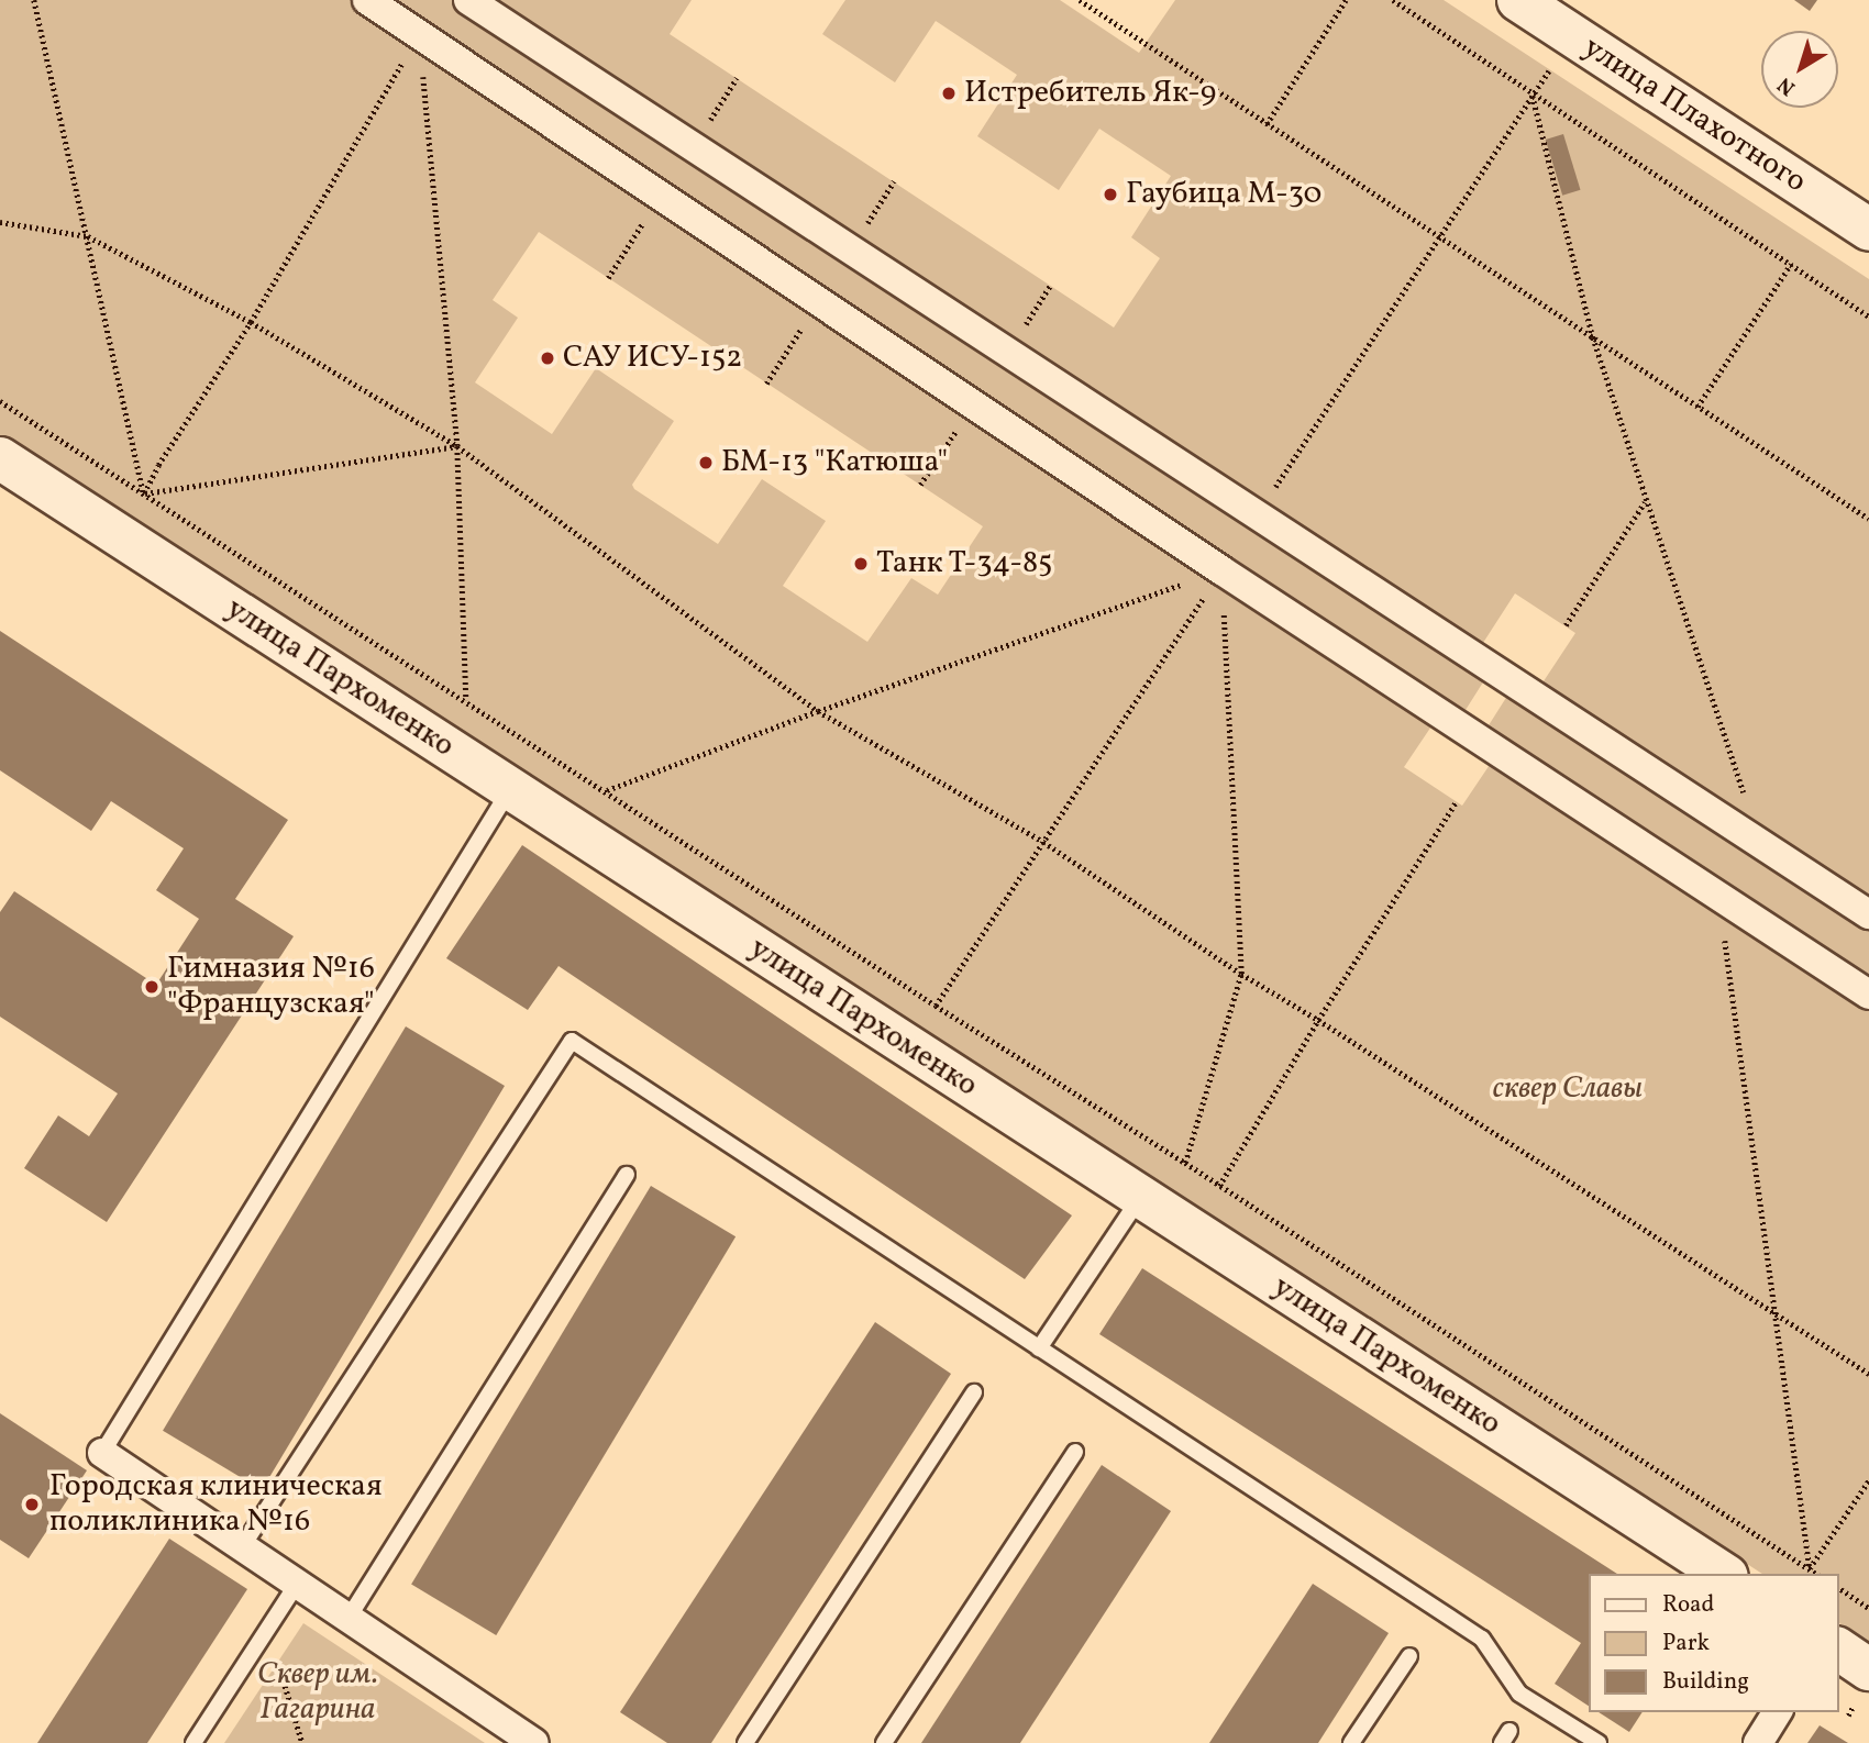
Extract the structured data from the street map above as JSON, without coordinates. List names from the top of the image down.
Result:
{
  "streets": {
    "street": ["улица Плахотного", "улица Пархоменко"]
  },
  "parks": ["сквер Славы", "Сквер им. Гагарина"],
  "places": [
    "Истребитель Як-9",
    "Гаубица М-30",
    "САУ ИСУ-152",
    "БМ-13 \"Катюша\"",
    "Танк Т-34-85",
    "Гимназия №16 \"Французская\"",
    "Городская клиническая поликлиника №16"
  ],
  "legend": ["Road", "Park", "Building"],
  "north": "bottom left"
}
